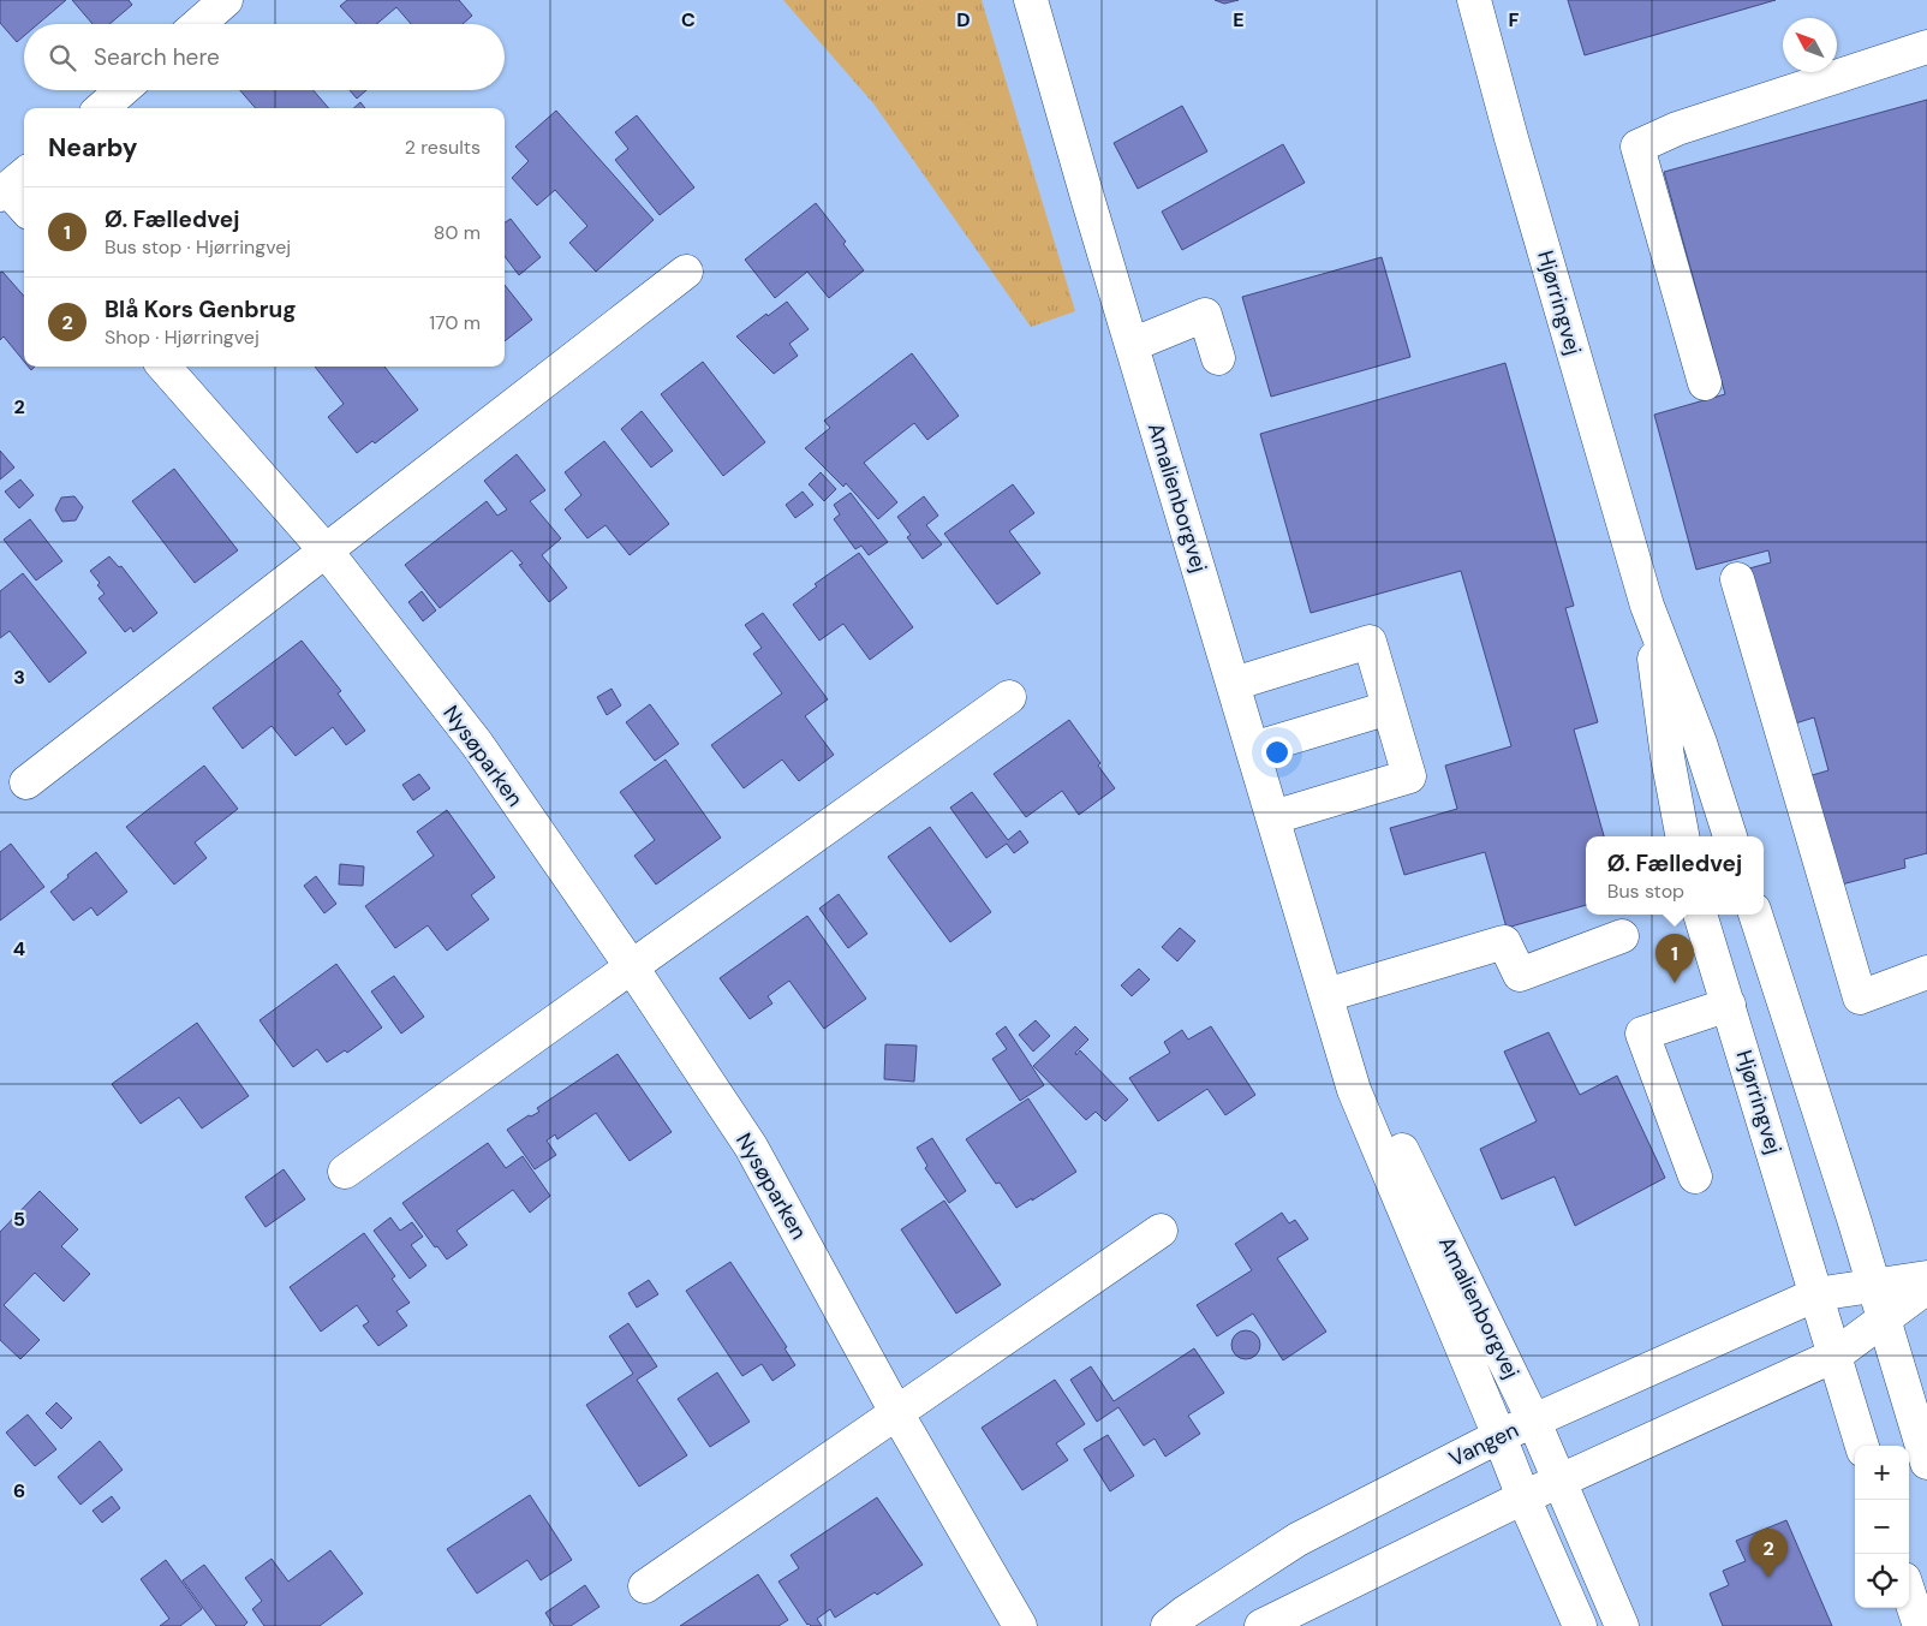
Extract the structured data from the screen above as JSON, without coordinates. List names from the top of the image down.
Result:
{
  "streets": {
    "street": [
      "Hjørringvej",
      "Amalienborgvej",
      "Nysøparken",
      "Vangen"
    ]
  },
  "crossings": [
    ["Hjørringvej", "Vangen"],
    ["Amalienborgvej", "Vangen"]
  ],
  "north": "top left",
  "page": {
    "search": "Search here",
    "heading": ["Nearby", "2 results"],
    "list": [
      {
        "mark": "1",
        "name": "Ø. Fælledvej",
        "note": "Bus stop · Hjørringvej",
        "value": "80 m"
      },
      {
        "mark": "2",
        "name": "Blå Kors Genbrug",
        "note": "Shop · Hjørringvej",
        "value": "170 m"
      }
    ],
    "popup": ["Ø. Fælledvej", "Bus stop"],
    "pins": ["1", "2"],
    "map_buttons": ["+", "−"]
  },
  "grid": {
    "columns": [
      "C",
      "D",
      "E",
      "F"
    ],
    "rows": [
      "2",
      "3",
      "4",
      "5",
      "6"
    ]
  }
}
